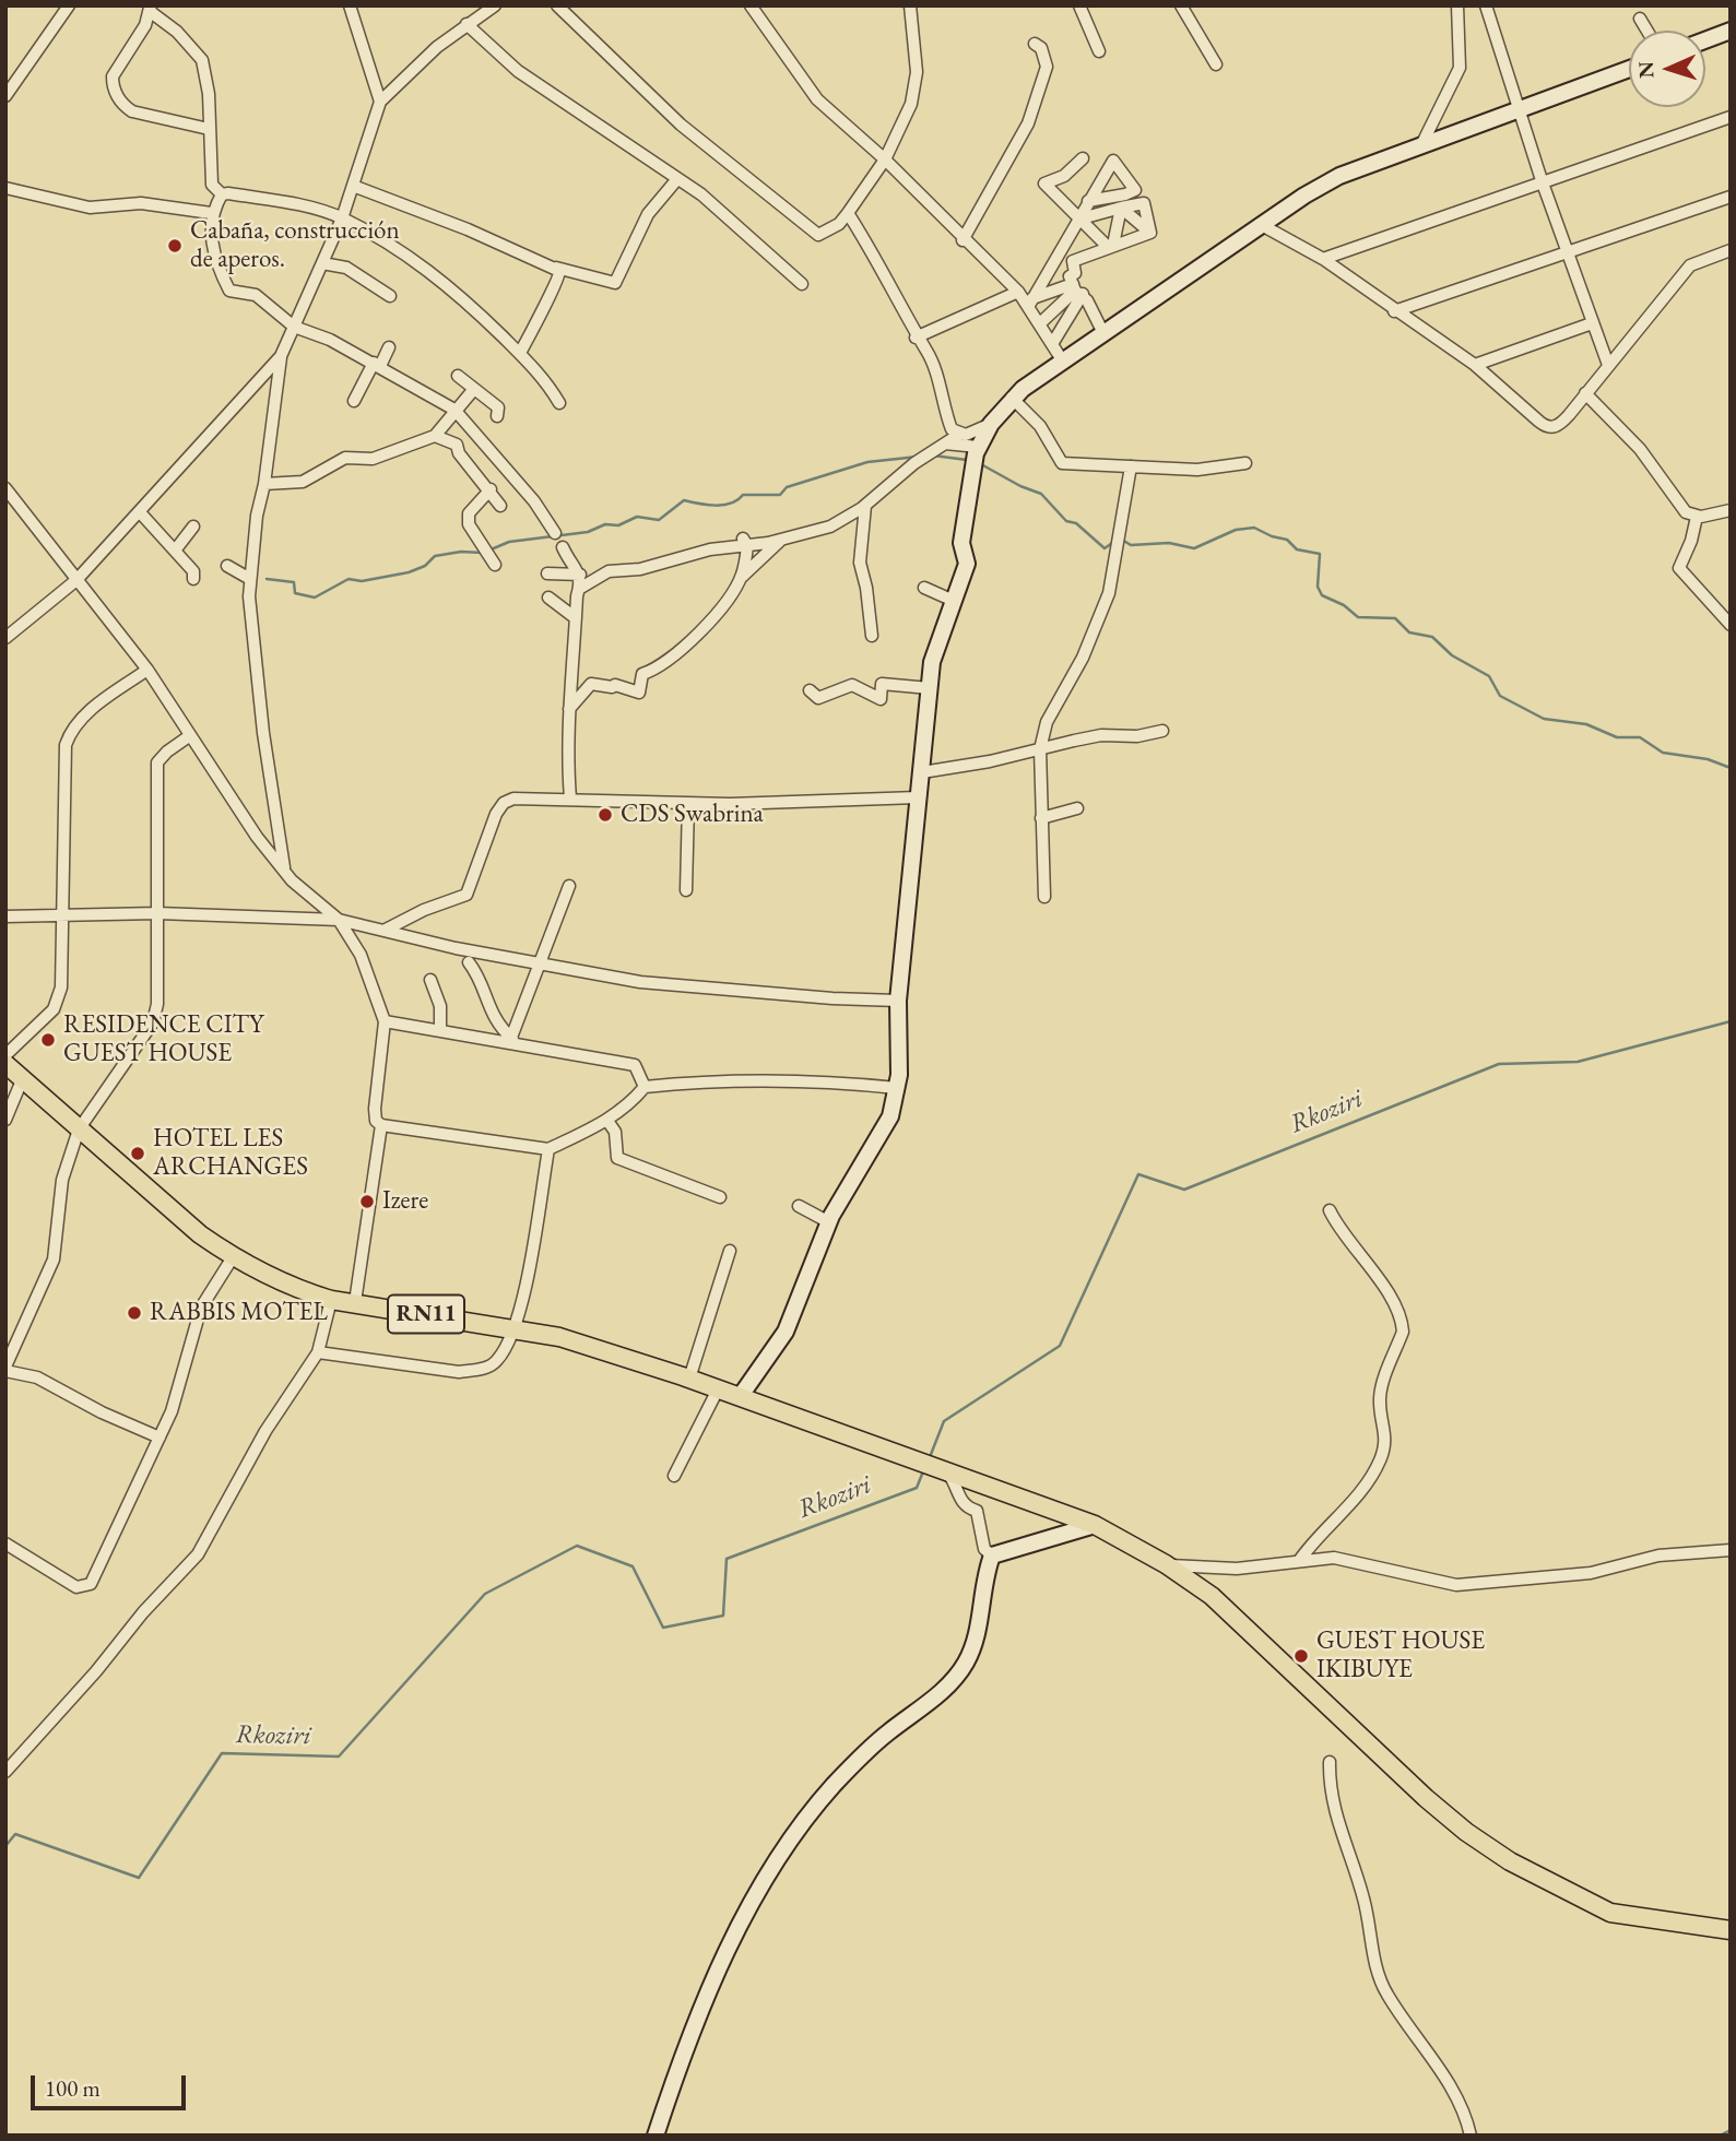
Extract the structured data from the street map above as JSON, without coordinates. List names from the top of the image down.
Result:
{
  "streets": {
    "main road": ["RN11"]
  },
  "water": ["Rkoziri"],
  "places": [
    "Cabaña, construcción de aperos.",
    "CDS Swabrina",
    "RESIDENCE CITY GUEST HOUSE",
    "HOTEL LES ARCHANGES",
    "Izere",
    "RABBIS MOTEL",
    "GUEST HOUSE IKIBUYE"
  ],
  "scale_bar": "100 m",
  "north": "left"
}
